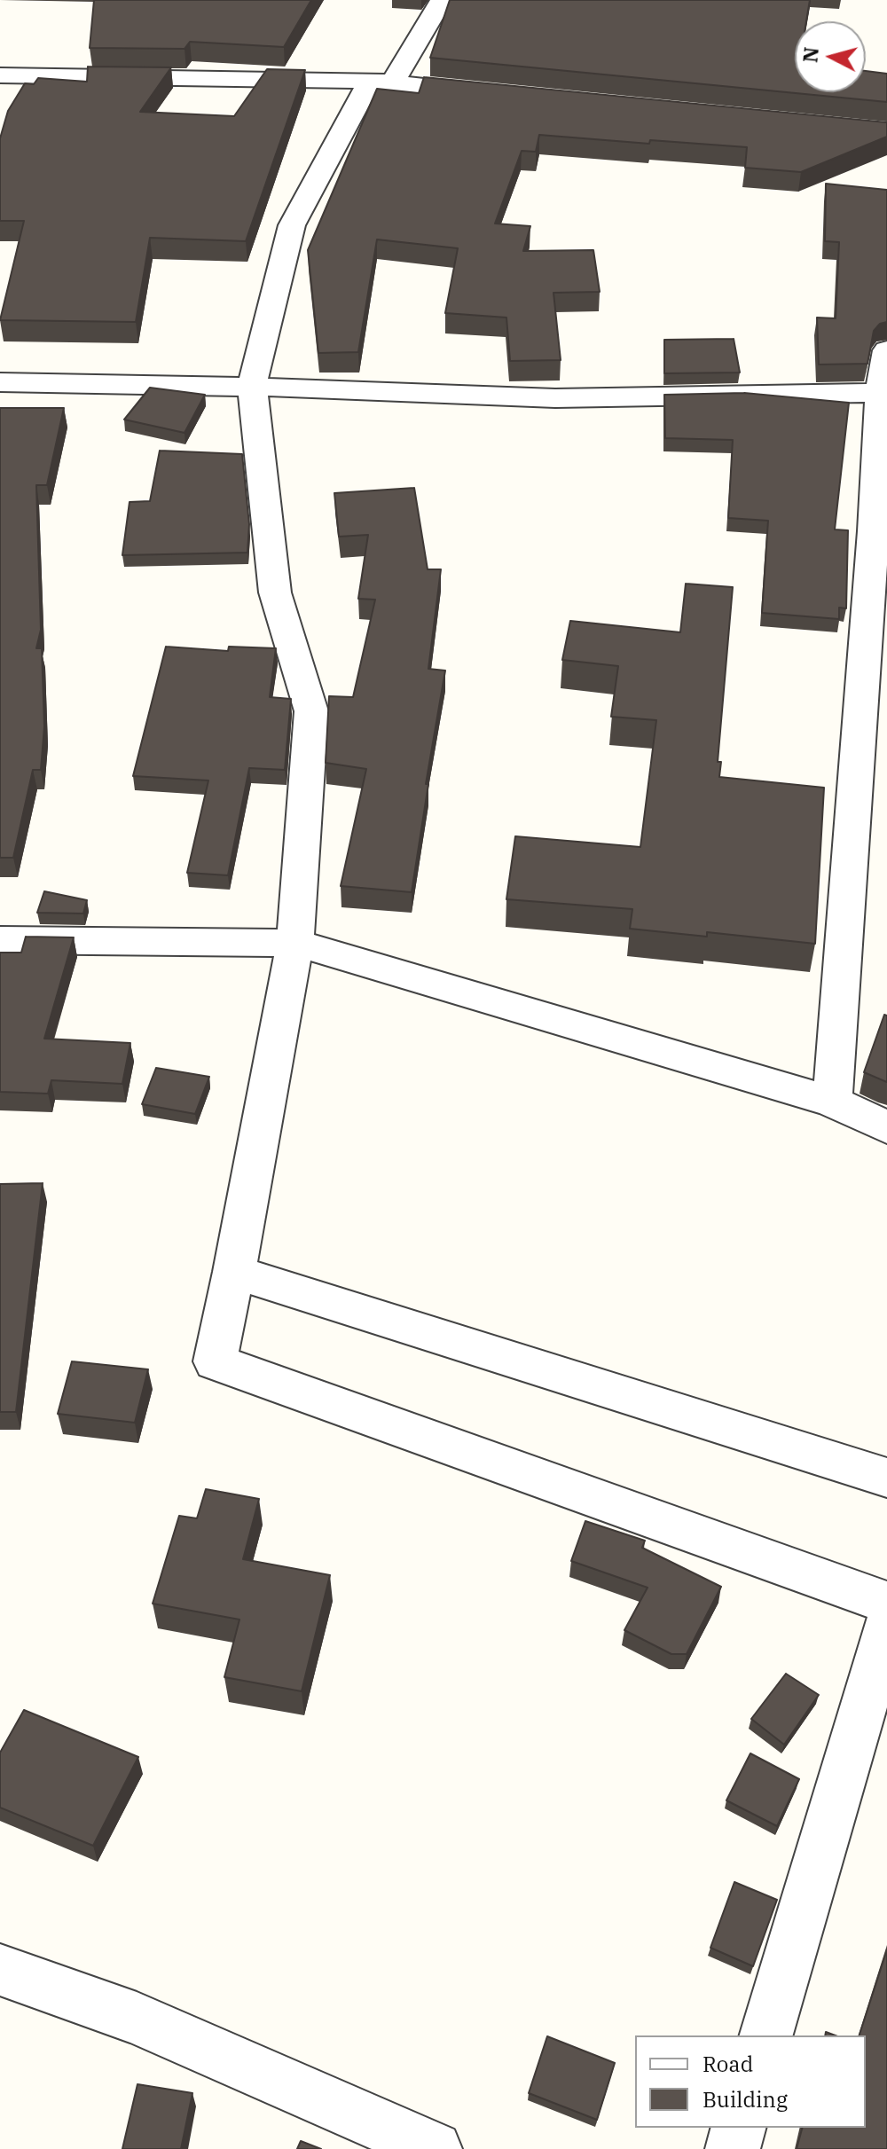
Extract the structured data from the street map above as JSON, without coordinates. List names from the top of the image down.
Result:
{
  "legend": ["Road", "Building"],
  "north": "left"
}
